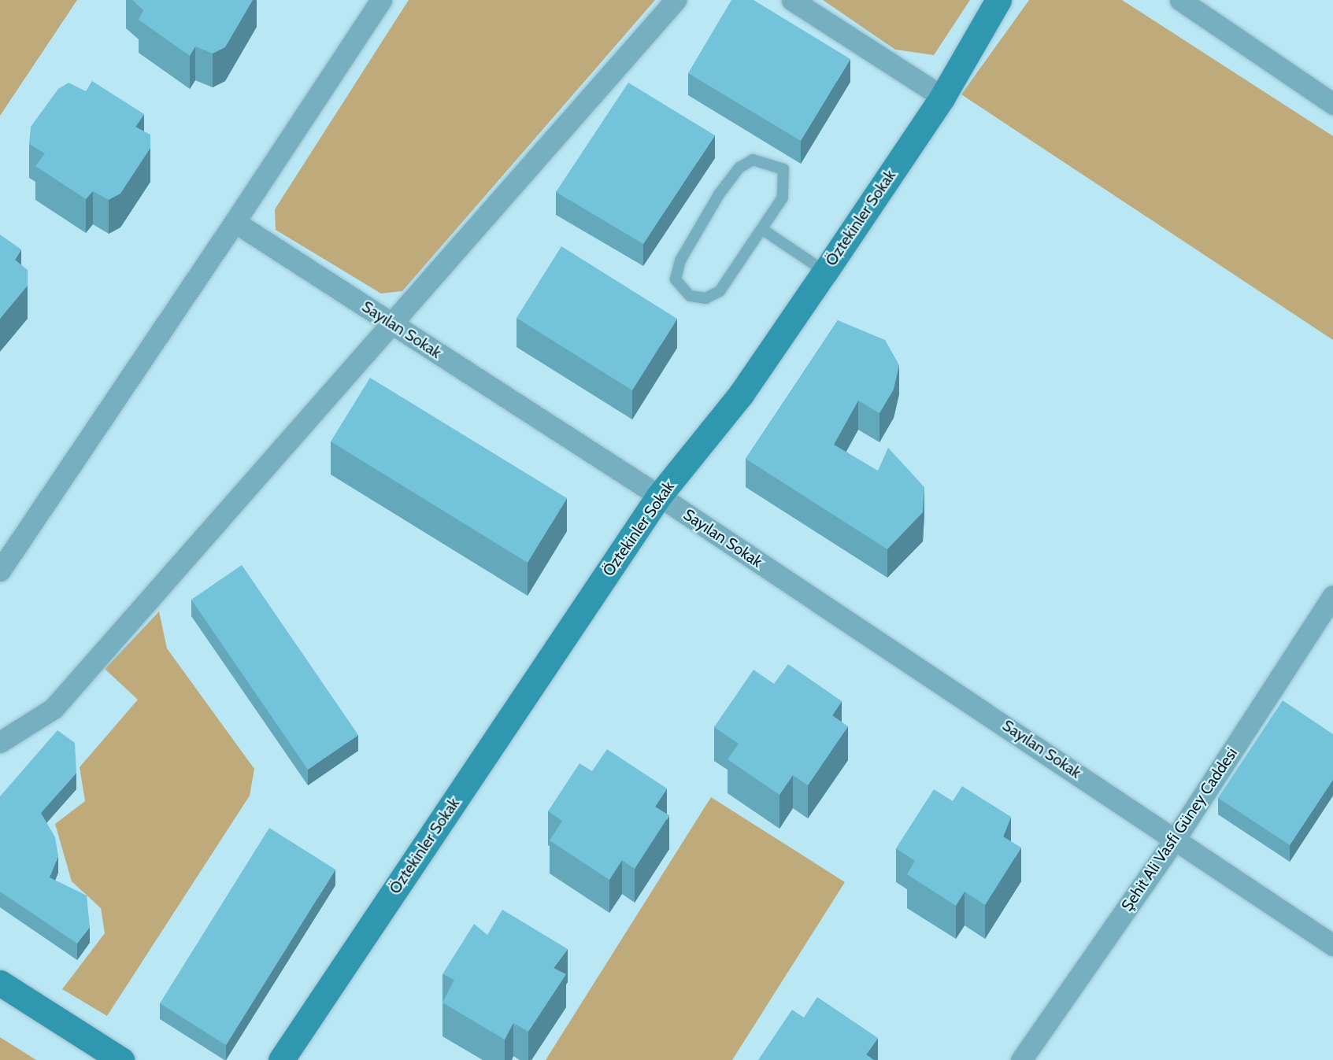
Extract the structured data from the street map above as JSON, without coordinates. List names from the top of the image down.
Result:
{
  "streets": {
    "street": ["Öztekinler Sokak", "Sayılan Sokak", "Şehit Ali Vasfi Güney Caddesi"]
  },
  "crossings": [
    ["Öztekinler Sokak", "Sayılan Sokak"],
    ["Sayılan Sokak", "Şehit Ali Vasfi Güney Caddesi"]
  ]
}
